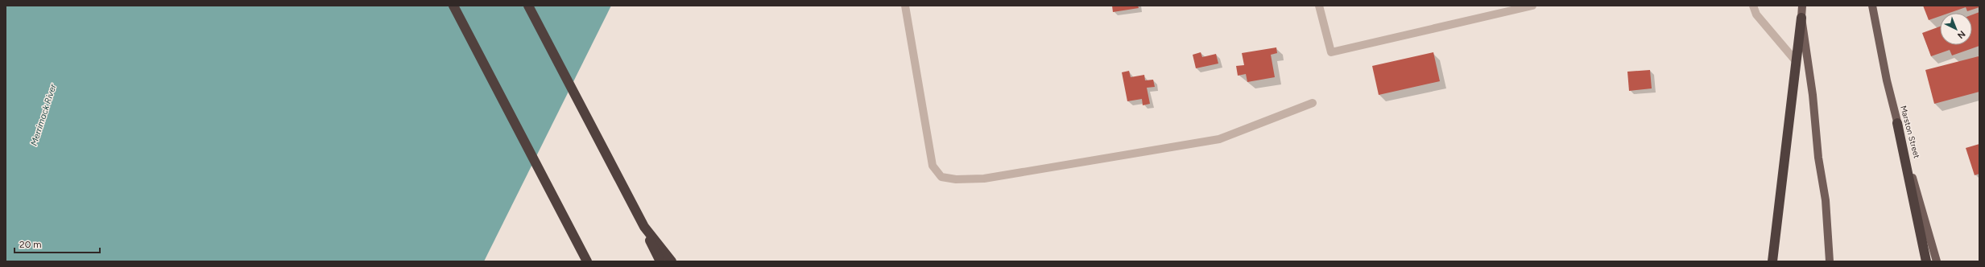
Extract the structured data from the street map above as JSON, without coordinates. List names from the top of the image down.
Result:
{
  "streets": {
    "main road": ["Marston Street"]
  },
  "water": ["Merrimack River"],
  "scale_bar": "20 m",
  "north": "bottom right"
}
